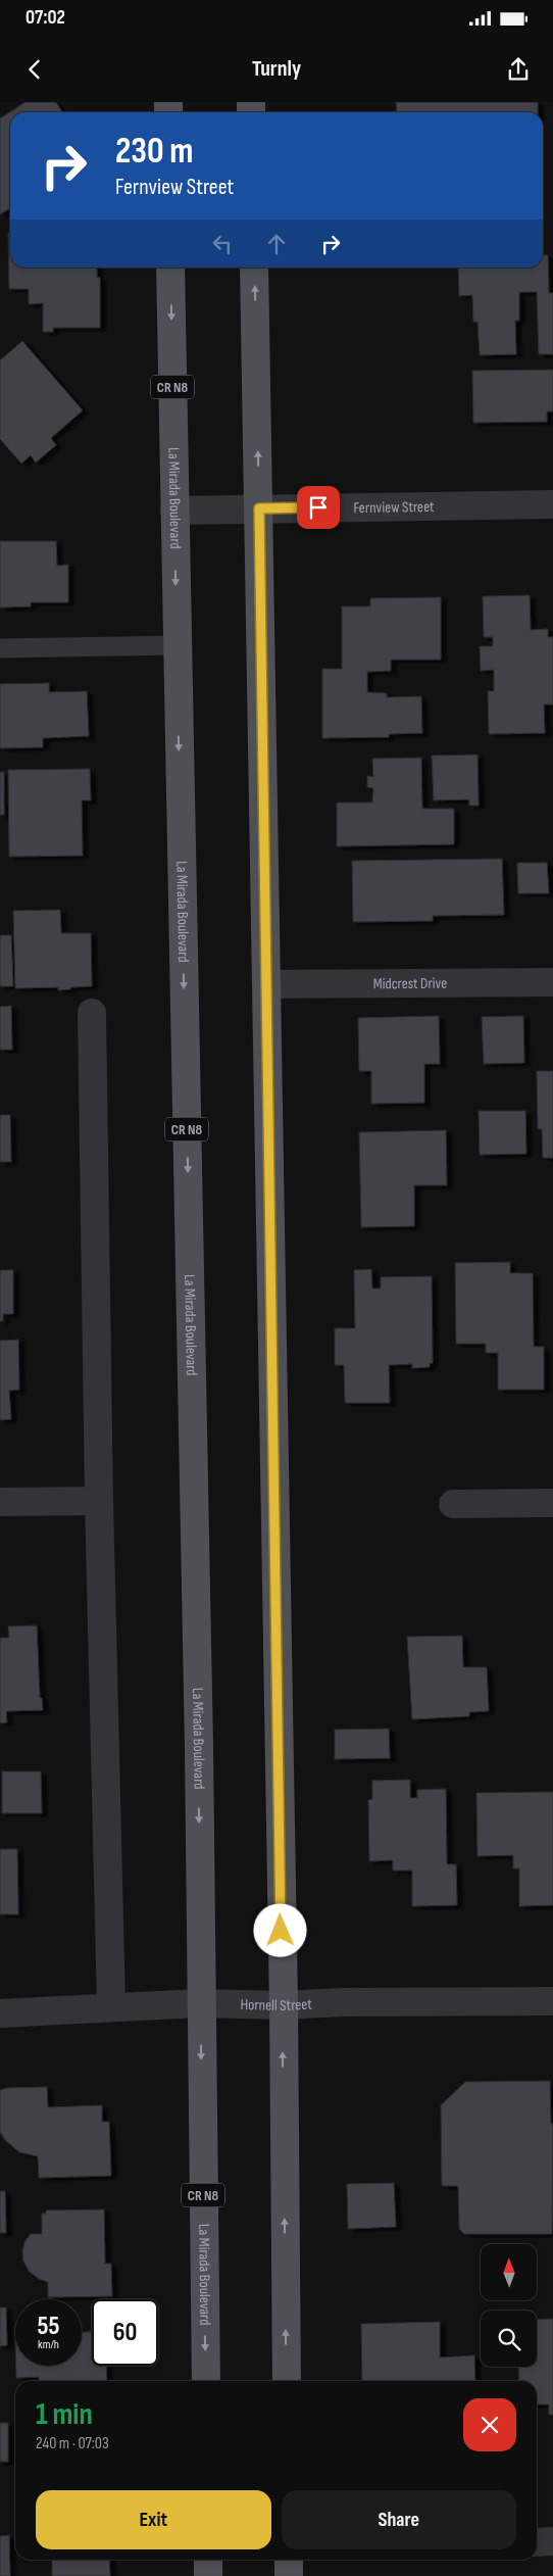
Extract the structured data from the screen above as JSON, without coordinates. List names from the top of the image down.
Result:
{
  "streets": {
    "main road": ["CR N8", "La Mirada Boulevard"],
    "street": ["Fernview Street", "Midcrest Drive", "Hornell Street"]
  },
  "crossings": [
    ["La Mirada Boulevard", "Fernview Street"],
    ["La Mirada Boulevard", "Hornell Street"]
  ],
  "north": "top",
  "page": {
    "status": "07:02",
    "header": "Turnly",
    "turn": ["230 m", "Fernview Street"],
    "speed": "55 km/h",
    "limit": "60",
    "heading": ["1 min", "240 m · 07:03"],
    "buttons": ["Exit", "Share"]
  }
}
